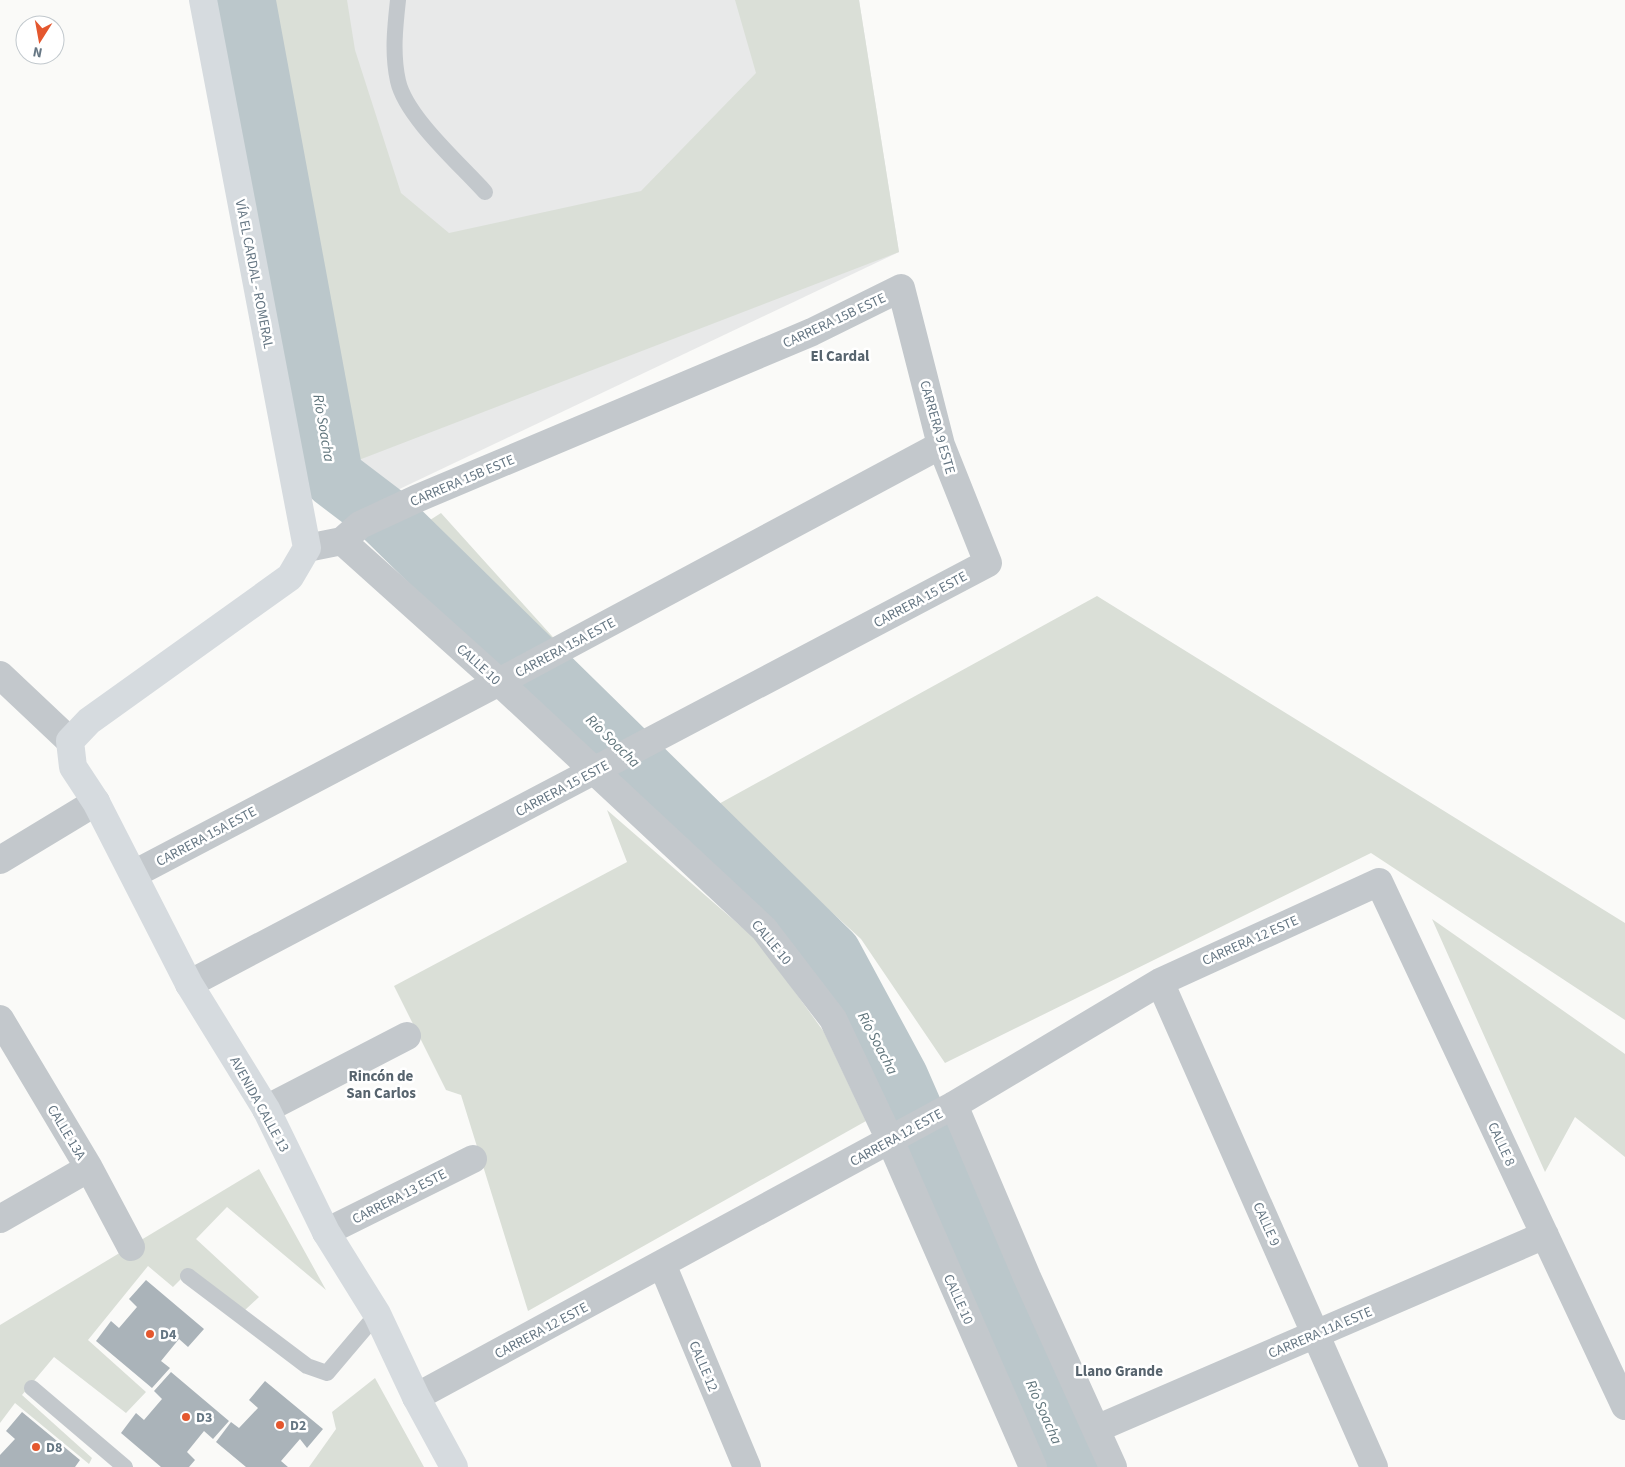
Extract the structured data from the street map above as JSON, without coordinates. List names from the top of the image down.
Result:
{
  "streets": {
    "main road": ["VÍA EL CARDAL - ROMERAL", "AVENIDA CALLE 13"],
    "street": [
      "CARRERA 15B ESTE",
      "CARRERA 9 ESTE",
      "CARRERA 15 ESTE",
      "CARRERA 15A ESTE",
      "CALLE 10",
      "CARRERA 12 ESTE",
      "CALLE 13A",
      "CALLE 8",
      "CARRERA 13 ESTE",
      "CALLE 9",
      "CARRERA 11A ESTE",
      "CALLE 12"
    ]
  },
  "crossings": [
    ["VÍA EL CARDAL - ROMERAL", "CARRERA 15B ESTE"],
    ["CARRERA 15B ESTE", "CARRERA 9 ESTE"],
    ["CARRERA 15B ESTE", "CALLE 10"],
    ["CARRERA 9 ESTE", "CARRERA 15 ESTE"],
    ["CARRERA 9 ESTE", "CARRERA 15A ESTE"],
    ["CARRERA 15 ESTE", "CALLE 10"],
    ["CARRERA 15 ESTE", "AVENIDA CALLE 13"],
    ["CARRERA 15A ESTE", "CALLE 10"],
    ["CARRERA 15A ESTE", "AVENIDA CALLE 13"],
    ["CALLE 10", "CARRERA 12 ESTE"],
    ["CARRERA 12 ESTE", "AVENIDA CALLE 13"],
    ["CARRERA 12 ESTE", "CALLE 8"],
    ["CARRERA 12 ESTE", "CALLE 9"],
    ["CARRERA 12 ESTE", "CALLE 12"],
    ["AVENIDA CALLE 13", "CARRERA 13 ESTE"],
    ["CALLE 8", "CARRERA 11A ESTE"],
    ["CALLE 9", "CARRERA 11A ESTE"]
  ],
  "districts": ["El Cardal", "Rincón de San Carlos", "Llano Grande"],
  "water": ["Río Soacha"],
  "places": [
    "D4",
    "D3",
    "D2",
    "D8"
  ],
  "north": "bottom"
}
